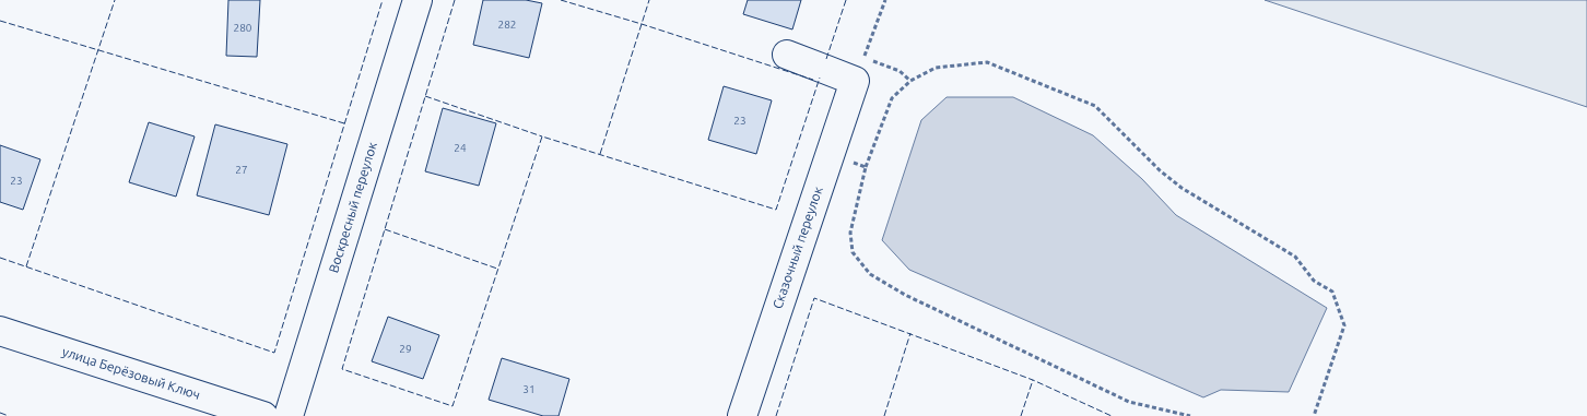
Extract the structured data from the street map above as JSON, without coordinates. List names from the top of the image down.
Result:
{
  "streets": {
    "street": ["Воскресный переулок", "Сказочный переулок", "улица Берёзовый Ключ"]
  },
  "house_numbers": [
    "282",
    "280",
    "23",
    "24",
    "27",
    "23",
    "29",
    "31"
  ]
}
